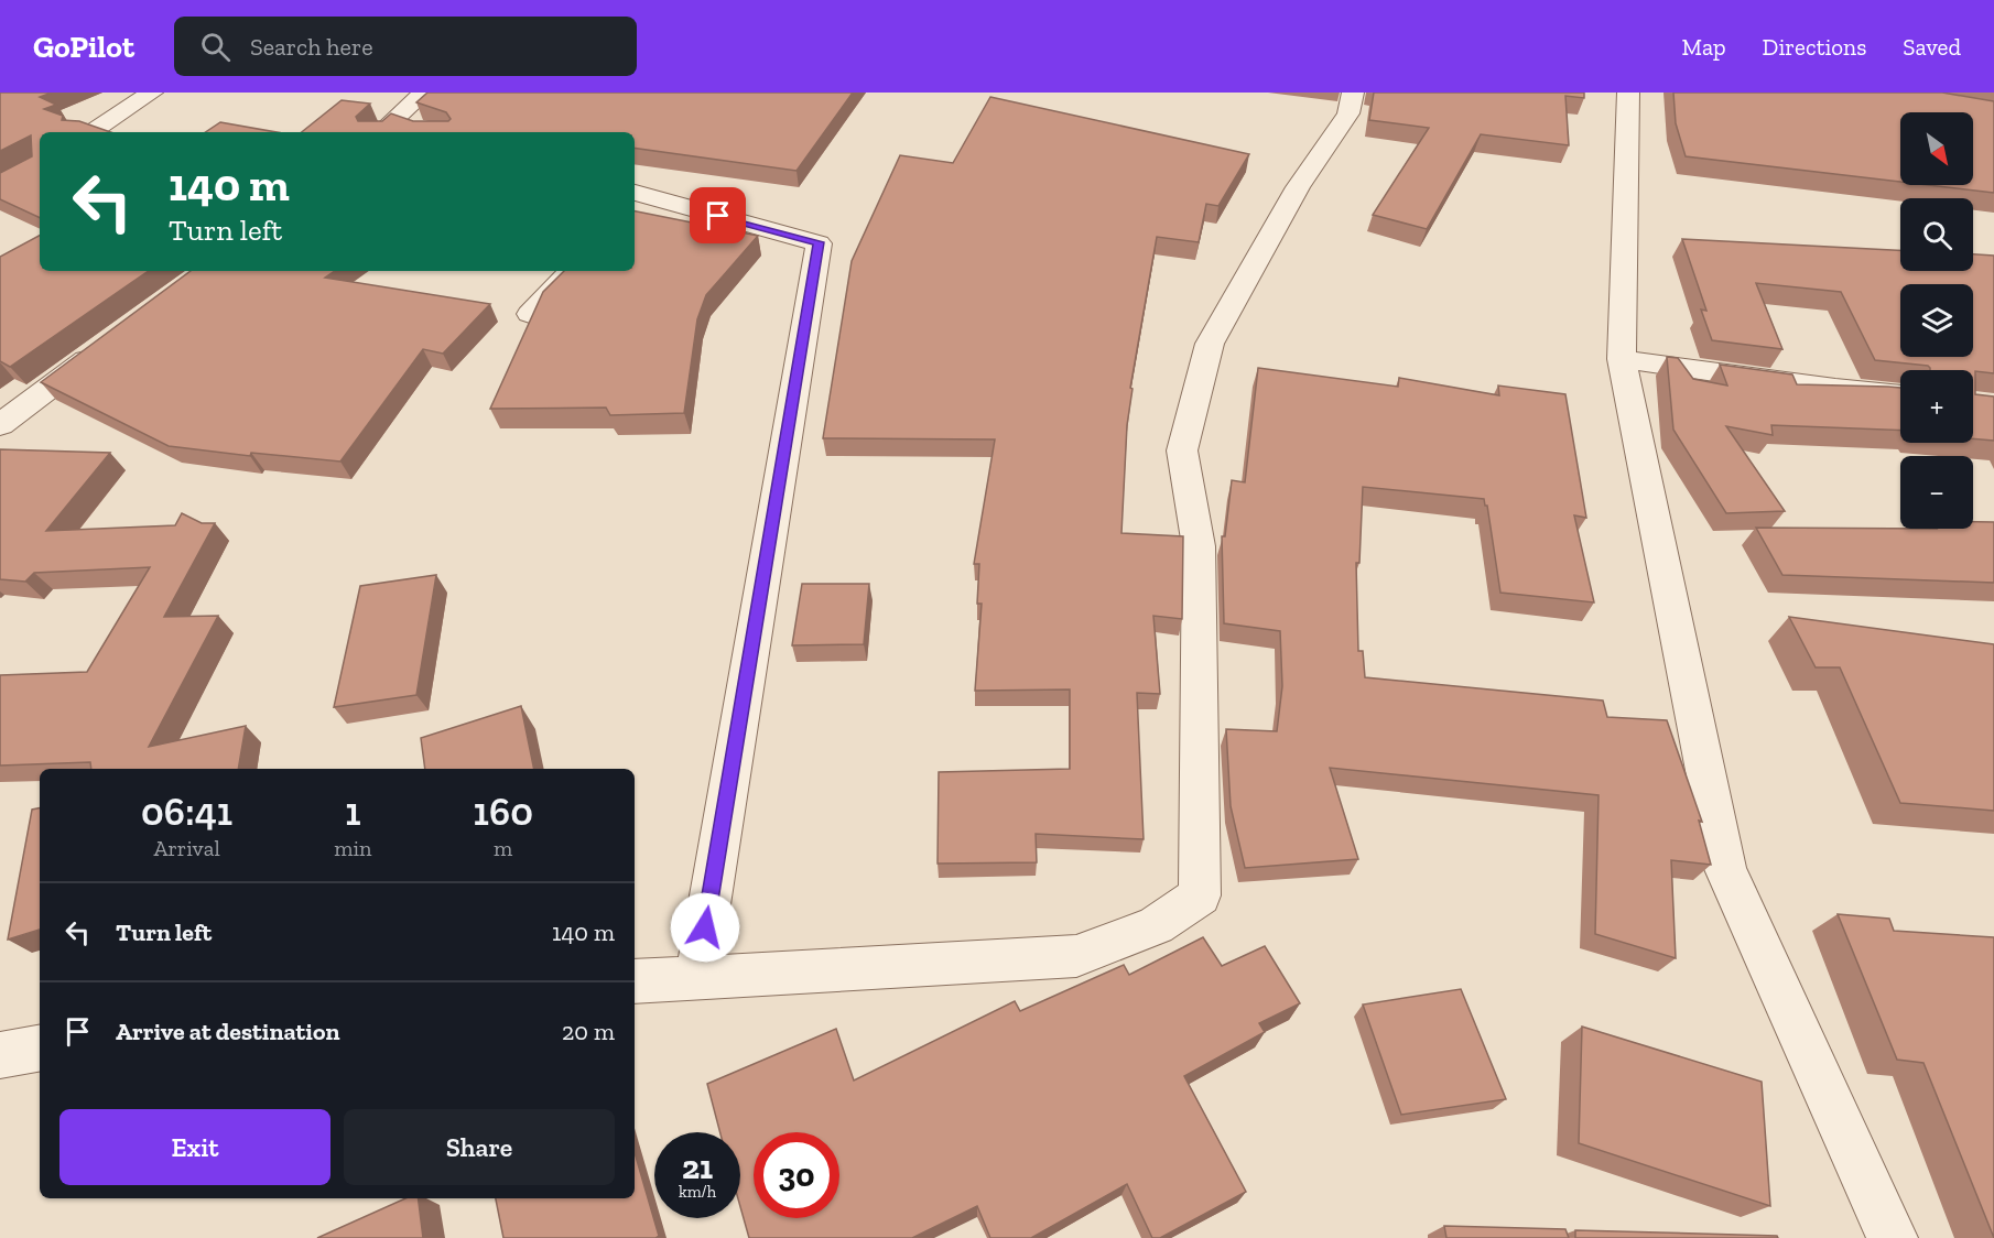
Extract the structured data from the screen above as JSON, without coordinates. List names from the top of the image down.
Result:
{
  "north": "bottom right",
  "page": {
    "header": "GoPilot",
    "search": "Search here",
    "nav": ["Map", "Directions", "Saved"],
    "map_buttons": ["+", "−"],
    "turn": ["140 m", "Turn left"],
    "eta": [
      "06:41",
      "Arrival",
      "1",
      "min",
      "160",
      "m"
    ],
    "list": [
      {
        "name": "Turn left",
        "value": "140 m"
      },
      {
        "name": "Arrive at destination",
        "value": "20 m"
      }
    ],
    "buttons": ["Exit", "Share"],
    "speed": "21 km/h",
    "limit": "30"
  }
}
